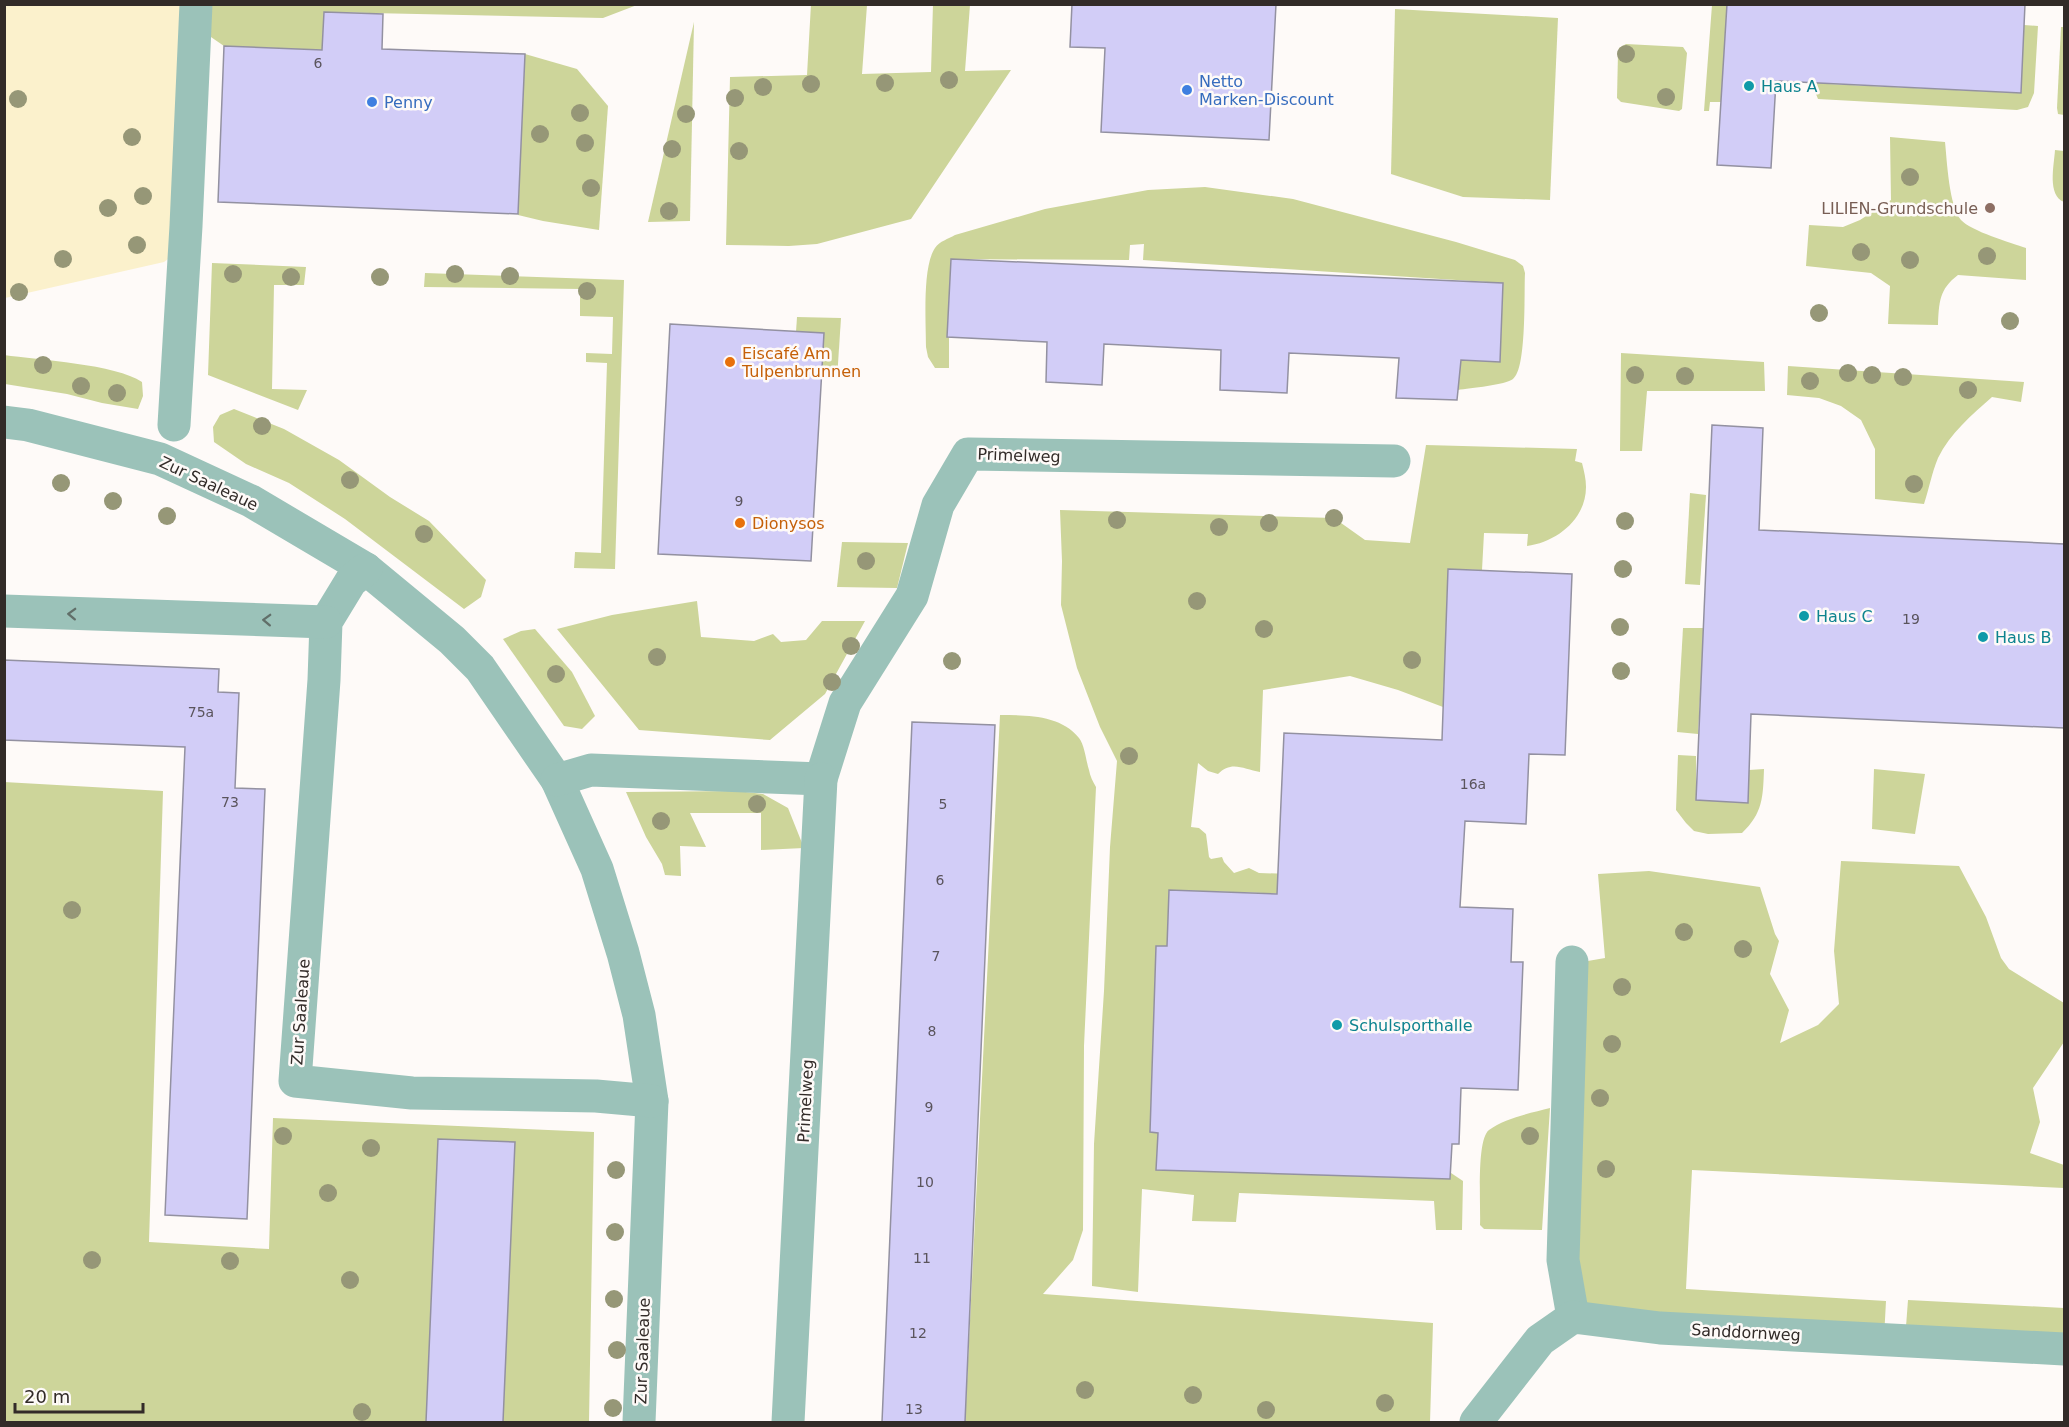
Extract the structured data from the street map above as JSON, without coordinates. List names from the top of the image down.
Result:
{
  "streets": {
    "street": ["Primelweg", "Zur Saaleaue", "Sanddornweg"]
  },
  "places": [
    "Haus A",
    "Netto Marken-Discount",
    "Penny",
    "LILIEN-Grundschule",
    "Eiscafé Am Tulpenbrunnen",
    "Dionysos",
    "Haus C",
    "Haus B",
    "Schulsporthalle"
  ],
  "house_numbers": [
    "6",
    "9",
    "19",
    "75a",
    "16a",
    "73",
    "5",
    "6",
    "7",
    "8",
    "9",
    "10",
    "11",
    "12",
    "13"
  ],
  "scale_bar": "20 m"
}
